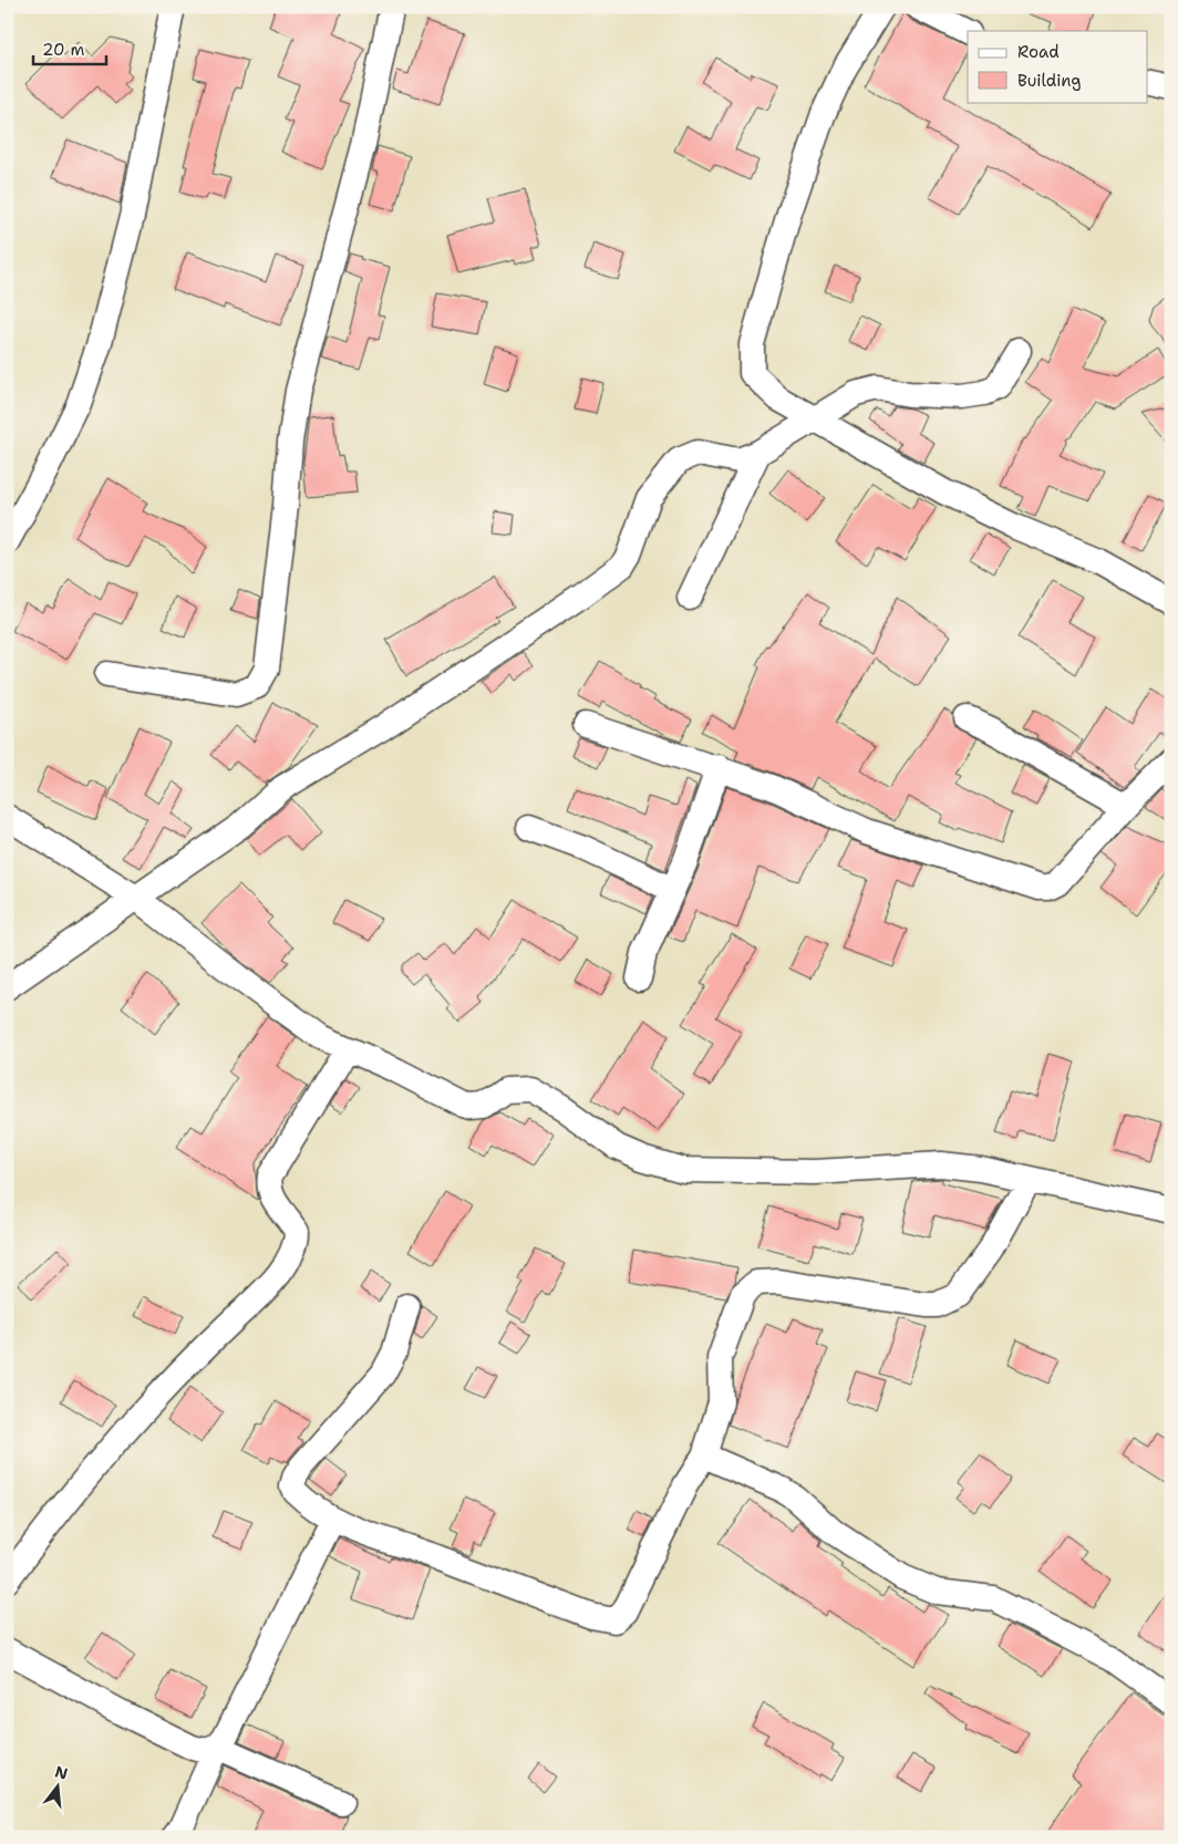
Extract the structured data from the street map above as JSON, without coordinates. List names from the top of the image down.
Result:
{
  "legend": ["Road", "Building"],
  "scale_bar": "20 m",
  "north": "top"
}
